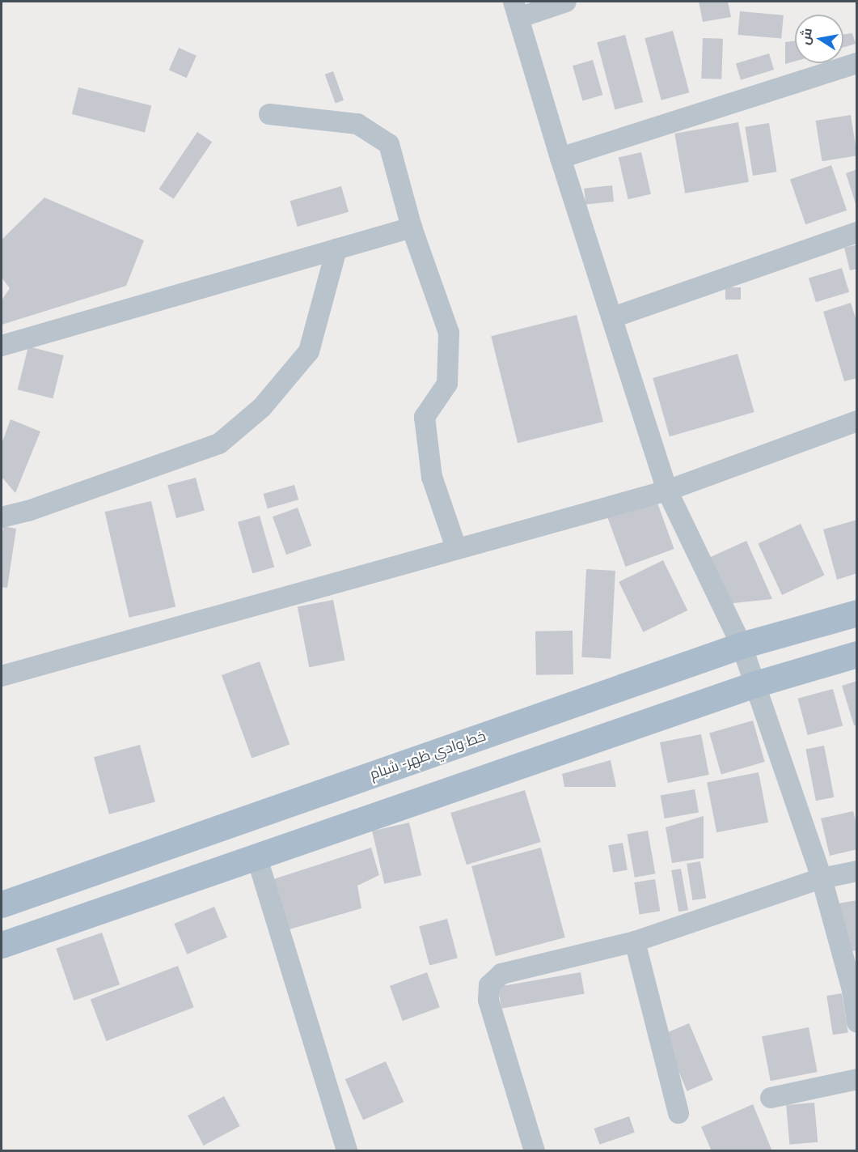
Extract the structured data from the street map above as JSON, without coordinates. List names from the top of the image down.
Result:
{
  "streets": {
    "main road": ["خط وادي ظهر - شبام"]
  },
  "north": "left"
}
